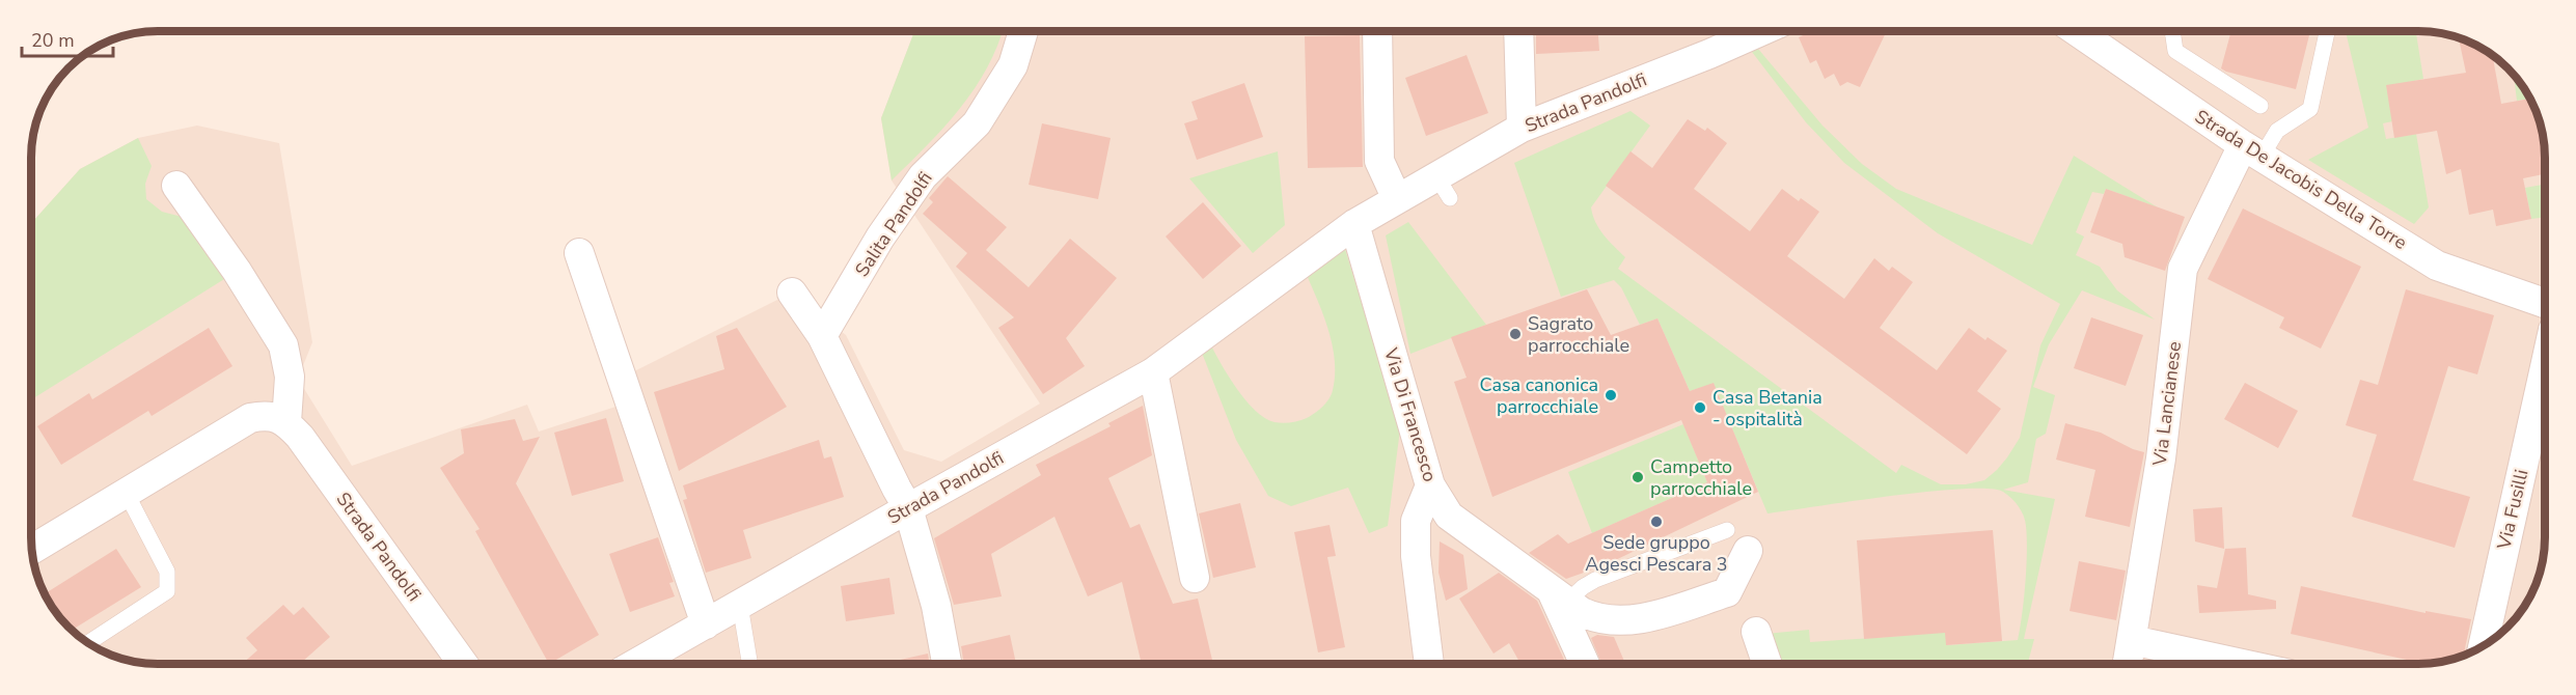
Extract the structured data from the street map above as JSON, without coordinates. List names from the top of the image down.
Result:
{
  "streets": {
    "street": [
      "Strada Pandolfi",
      "Strada De Jacobis Della Torre",
      "Salita Pandolfi",
      "Via Lancianese",
      "Via Di Francesco",
      "Via Fusilli"
    ]
  },
  "crossings": [
    ["Strada Pandolfi", "Via Di Francesco"],
    ["Strada De Jacobis Della Torre", "Via Lancianese"]
  ],
  "places": [
    "Sagrato parrocchiale",
    "Casa canonica parrocchiale",
    "Casa Betania - ospitalità",
    "Campetto parrocchiale",
    "Sede gruppo Agesci Pescara 3"
  ],
  "scale_bar": "20 m"
}
